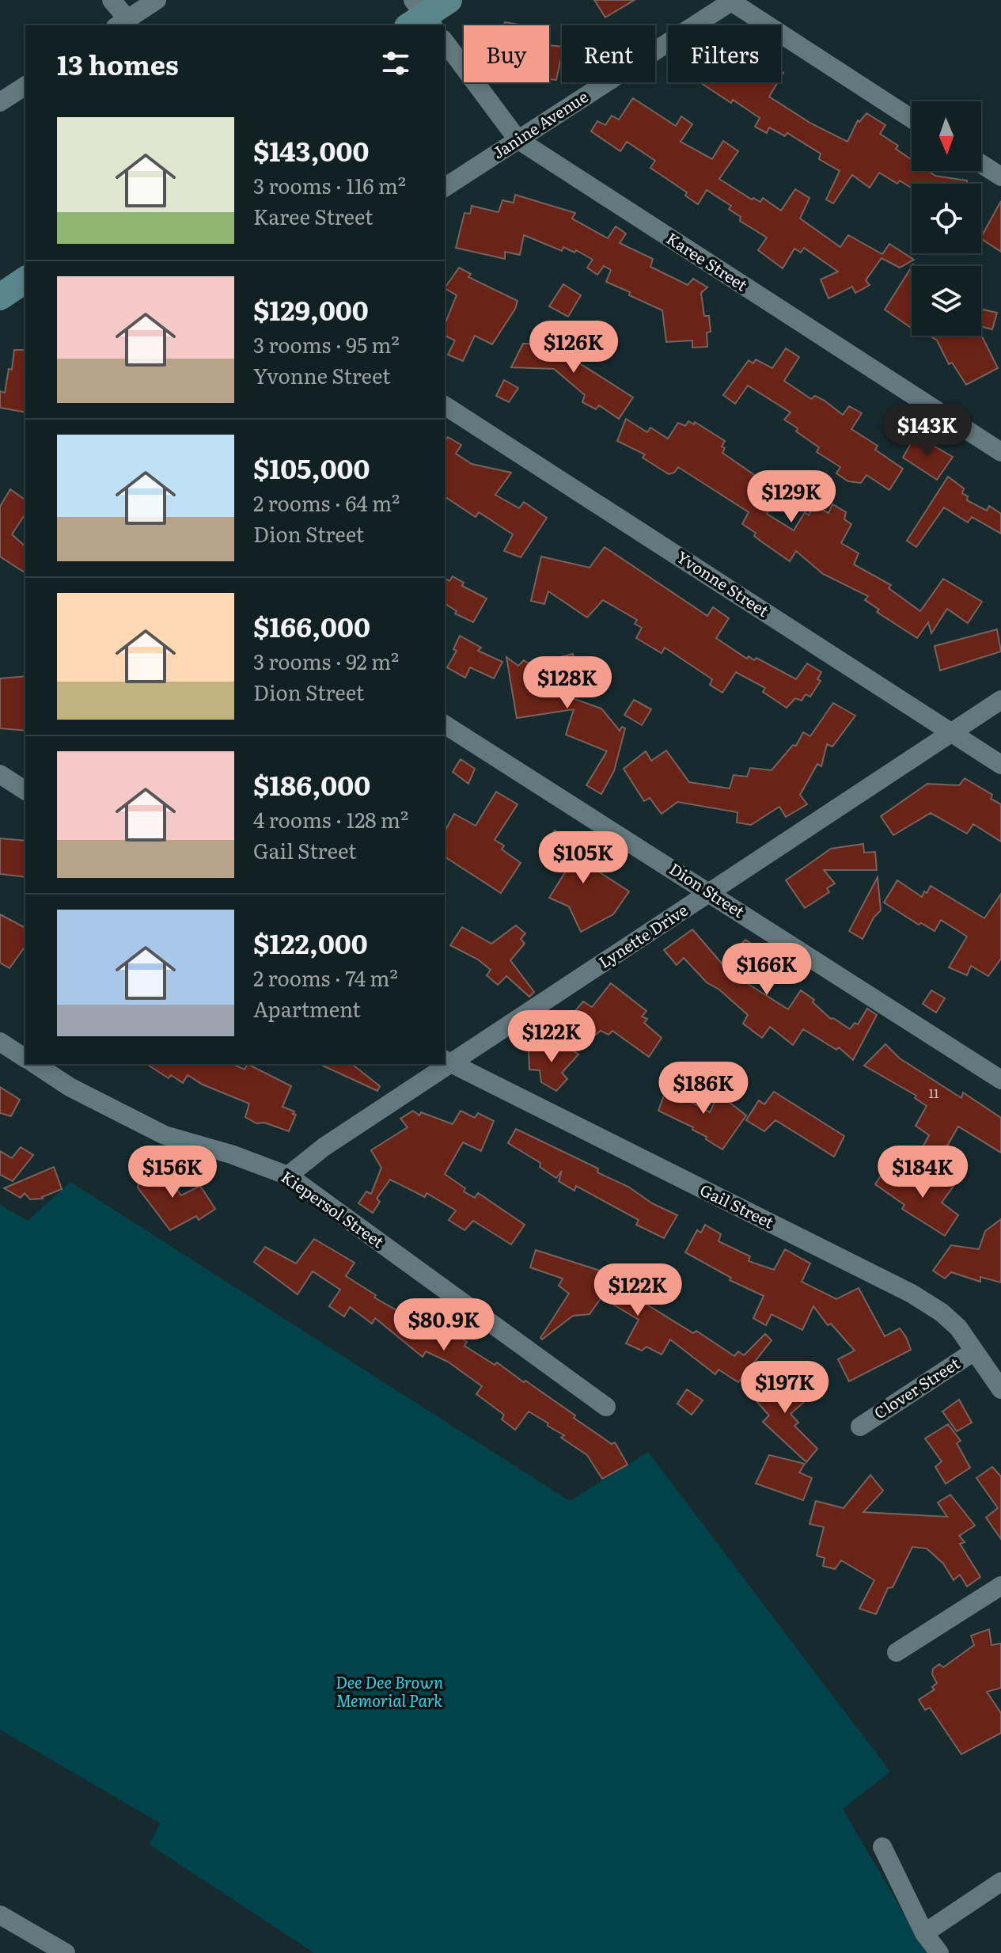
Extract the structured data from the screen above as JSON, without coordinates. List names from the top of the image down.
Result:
{
  "streets": {
    "street": [
      "Janine Avenue",
      "Karee Street",
      "Yvonne Street",
      "Dion Street",
      "Lynette Drive",
      "Gail Street",
      "Kiepersol Street",
      "Clover Street"
    ]
  },
  "crossings": [
    ["Janine Avenue", "Karee Street"],
    ["Yvonne Street", "Lynette Drive"],
    ["Dion Street", "Lynette Drive"],
    ["Lynette Drive", "Gail Street"],
    ["Lynette Drive", "Kiepersol Street"],
    ["Gail Street", "Clover Street"]
  ],
  "parks": ["Dee Dee Brown Memorial Park"],
  "house_numbers": ["11"],
  "north": "bottom",
  "page": {
    "chip": ["Buy", "Rent", "Filters"],
    "heading": "13 homes",
    "list": [
      {
        "name": "$143,000",
        "note": "3 rooms · 116 m² · Karee Street"
      },
      {
        "name": "$129,000",
        "note": "3 rooms · 95 m² · Yvonne Street"
      },
      {
        "name": "$105,000",
        "note": "2 rooms · 64 m² · Dion Street"
      },
      {
        "name": "$166,000",
        "note": "3 rooms · 92 m² · Dion Street"
      },
      {
        "name": "$186,000",
        "note": "4 rooms · 128 m² · Gail Street"
      },
      {
        "name": "$122,000",
        "note": "2 rooms · 74 m² · Apartment"
      }
    ],
    "price": [
      "$126K",
      "$143K",
      "$129K",
      "$128K",
      "$105K",
      "$166K",
      "$122K",
      "$186K",
      "$156K",
      "$184K",
      "$122K",
      "$80.9K",
      "$197K"
    ]
  }
}
